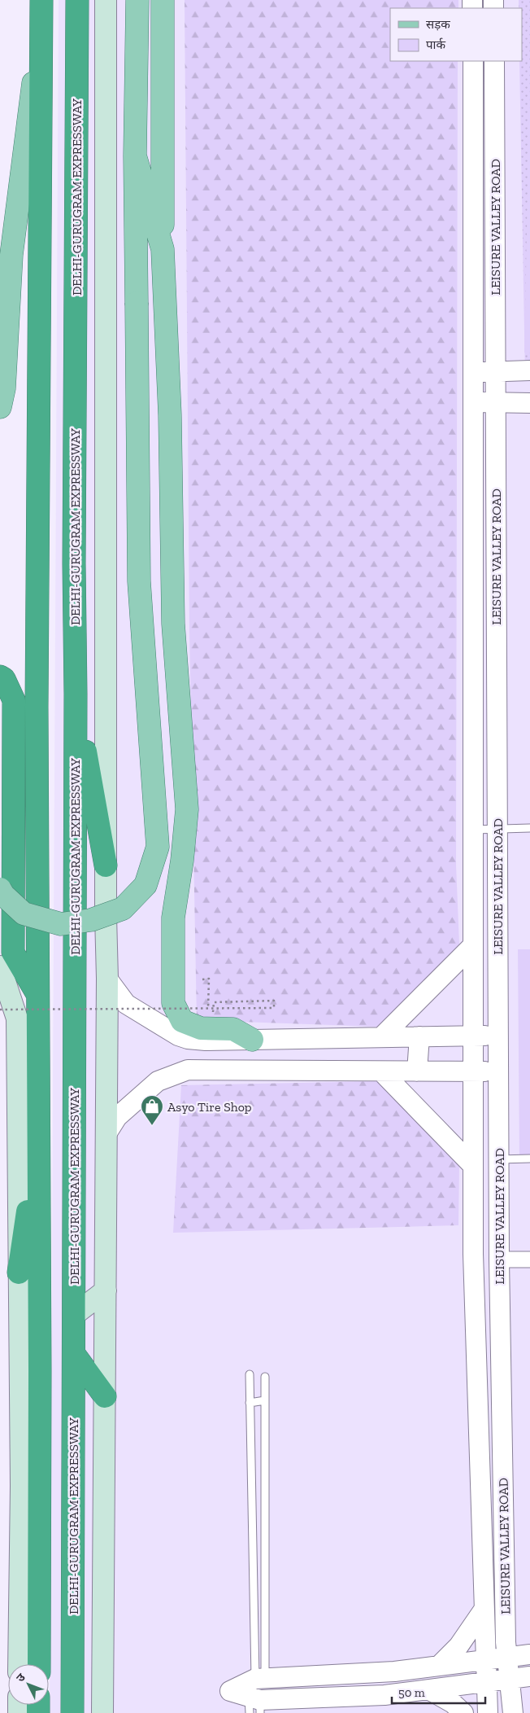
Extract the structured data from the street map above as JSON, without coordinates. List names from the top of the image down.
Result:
{
  "streets": {
    "highway": ["DELHI-GURUGRAM EXPRESSWAY"],
    "street": ["LEISURE VALLEY ROAD"]
  },
  "places": {
    "shop": ["Asyo Tire Shop"]
  },
  "legend": ["सड़क", "पार्क"],
  "scale_bar": "50 m",
  "north": "top left"
}
